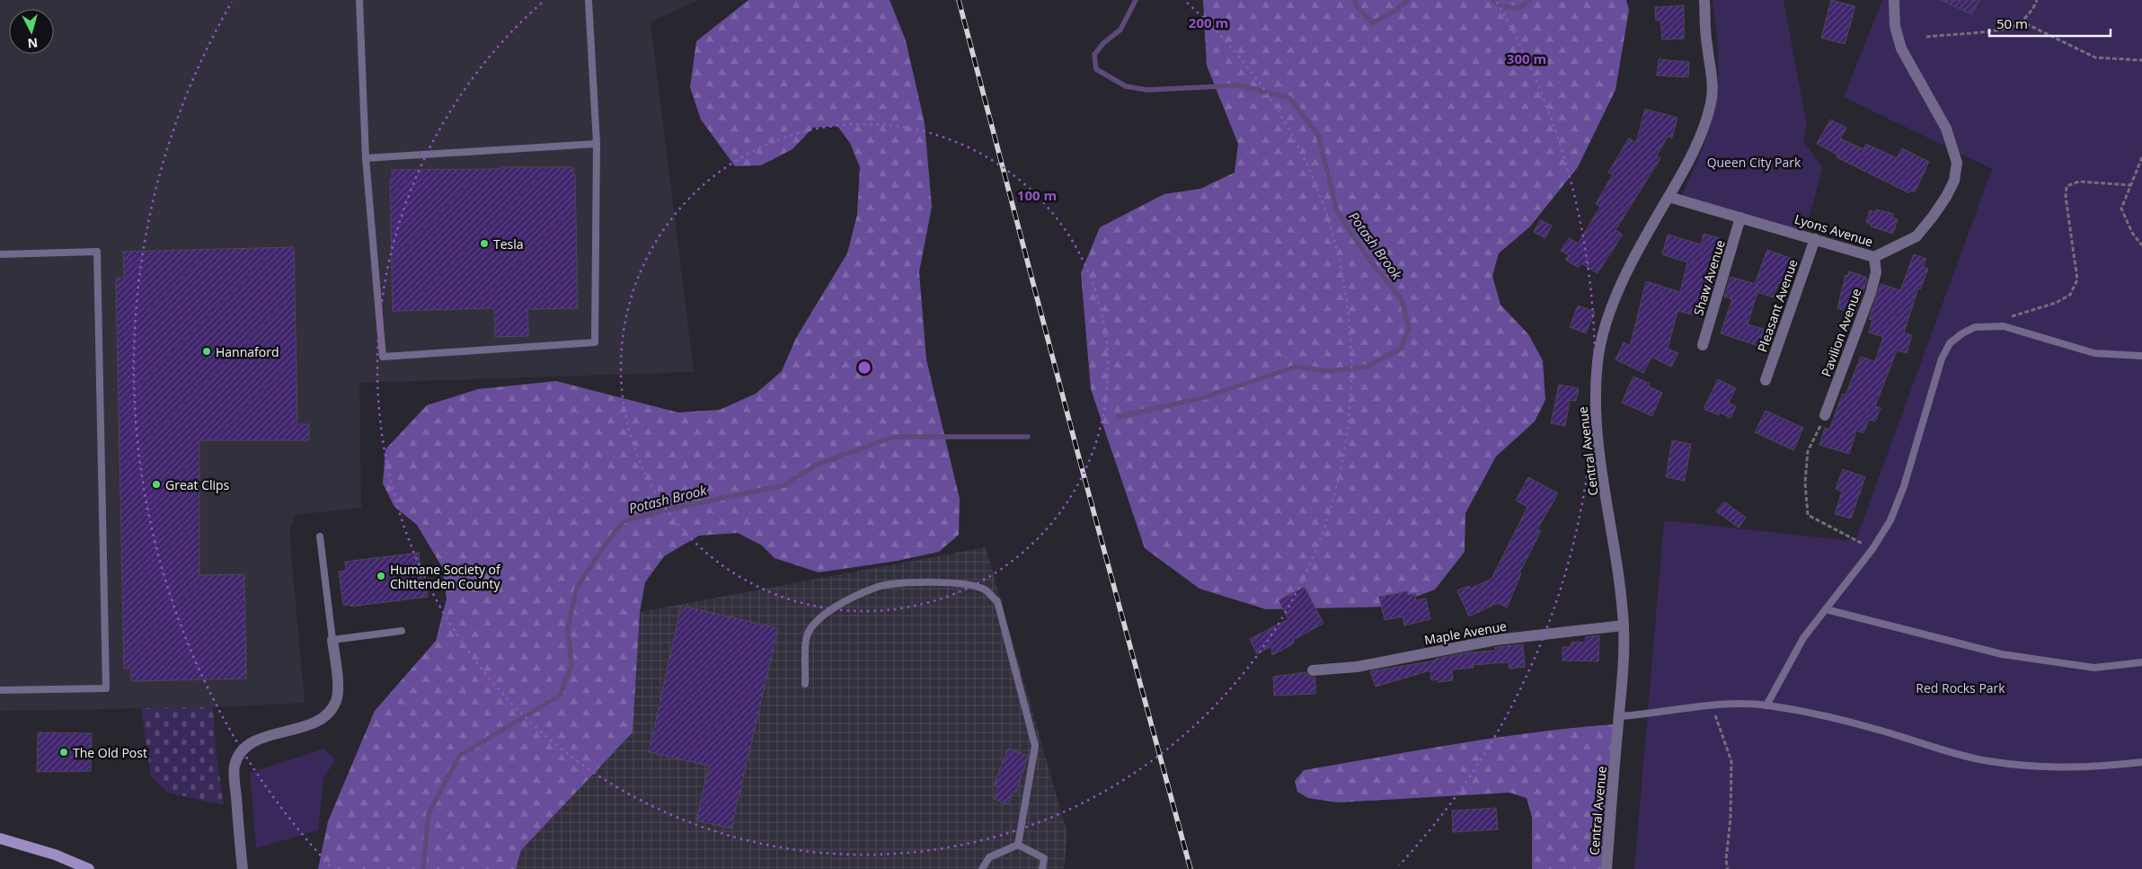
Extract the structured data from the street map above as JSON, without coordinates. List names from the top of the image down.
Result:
{
  "streets": {
    "street": [
      "Lyons Avenue",
      "Shaw Avenue",
      "Pleasant Avenue",
      "Pavilion Avenue",
      "Central Avenue",
      "Maple Avenue"
    ]
  },
  "crossings": [
    ["Lyons Avenue", "Shaw Avenue"],
    ["Lyons Avenue", "Pleasant Avenue"],
    ["Lyons Avenue", "Pavilion Avenue"],
    ["Lyons Avenue", "Central Avenue"],
    ["Central Avenue", "Maple Avenue"]
  ],
  "water": ["Potash Brook"],
  "parks": ["Queen City Park", "Red Rocks Park"],
  "places": [
    "Tesla",
    "Hannaford",
    "Great Clips",
    "Humane Society of Chittenden County",
    "The Old Post"
  ],
  "scale_bar": "50 m",
  "north": "bottom",
  "rings": ["200 m", "300 m", "100 m"]
}
